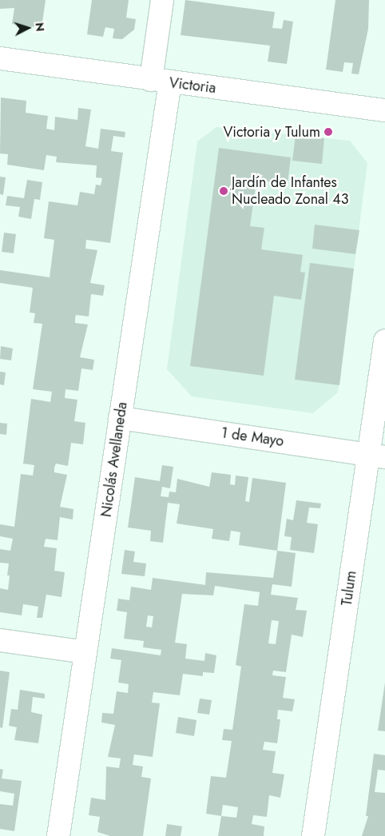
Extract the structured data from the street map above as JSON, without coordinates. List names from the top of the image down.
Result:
{
  "streets": {
    "street": [
      "Victoria",
      "1 de Mayo",
      "Nicolás Avellaneda",
      "Tulum"
    ]
  },
  "crossings": [
    ["Victoria", "Nicolás Avellaneda"],
    ["1 de Mayo", "Nicolás Avellaneda"],
    ["1 de Mayo", "Tulum"]
  ],
  "places": ["Victoria y Tulum", "Jardín de Infantes Nucleado Zonal 43"],
  "north": "right"
}
